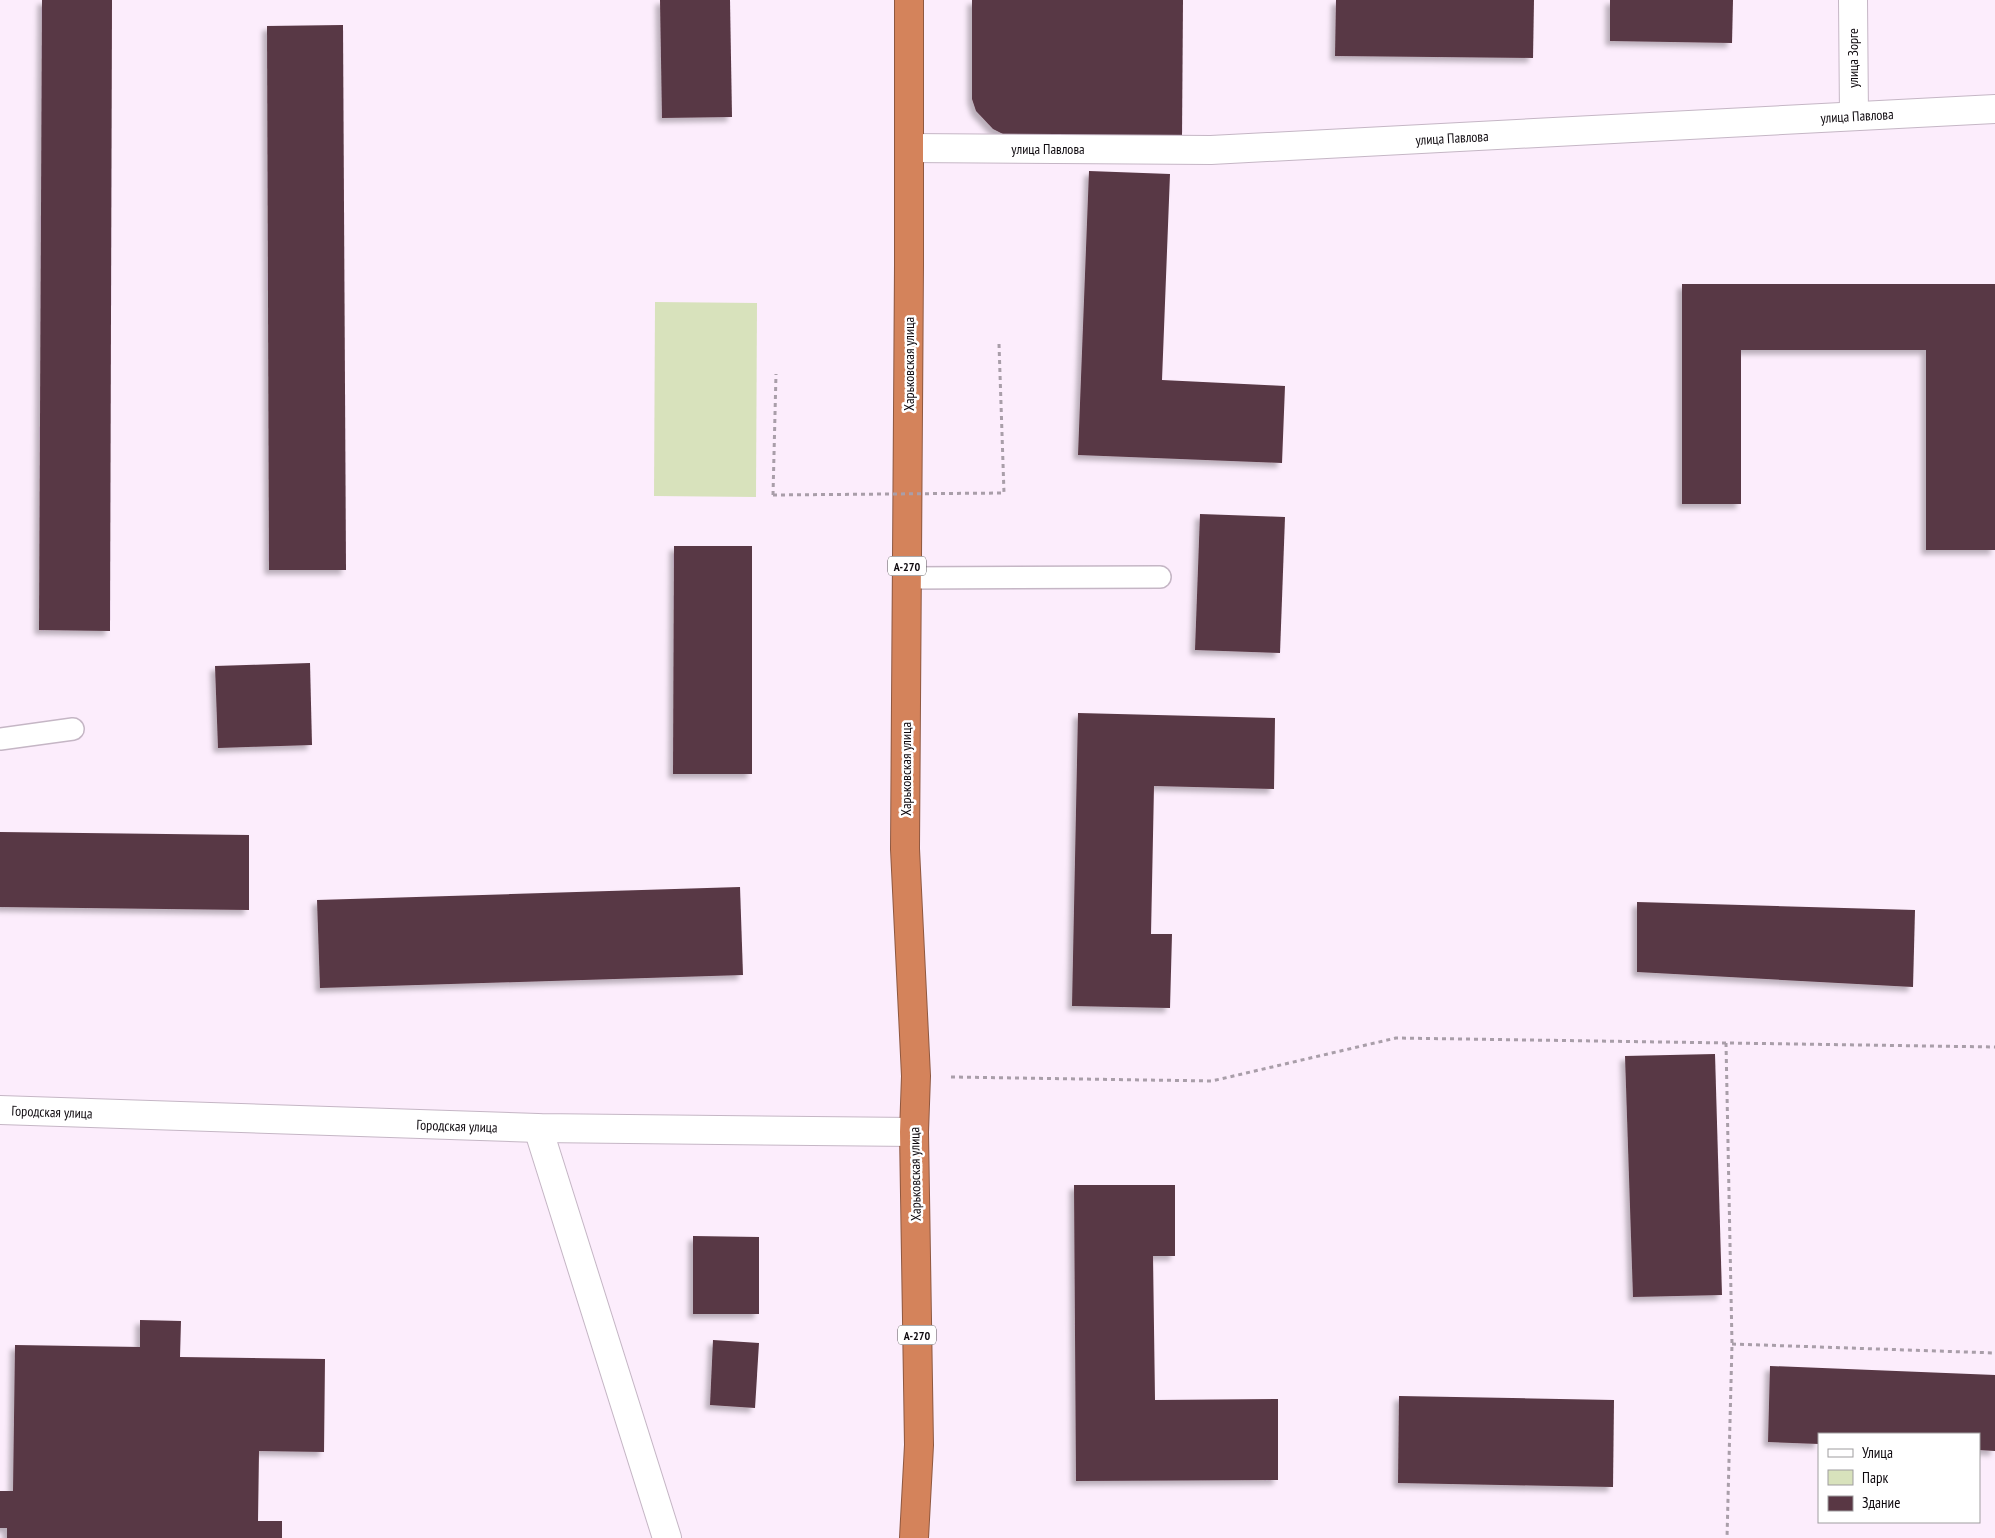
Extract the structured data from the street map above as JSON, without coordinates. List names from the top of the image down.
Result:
{
  "streets": {
    "highway": ["Харьковская улица", "А-270"],
    "street": ["улица Зорге", "улица Павлова", "Городская улица"]
  },
  "crossings": [
    ["улица Зорге", "улица Павлова"],
    ["улица Павлова", "Харьковская улица"],
    ["Харьковская улица", "Городская улица"]
  ],
  "legend": ["Улица", "Парк", "Здание"]
}
